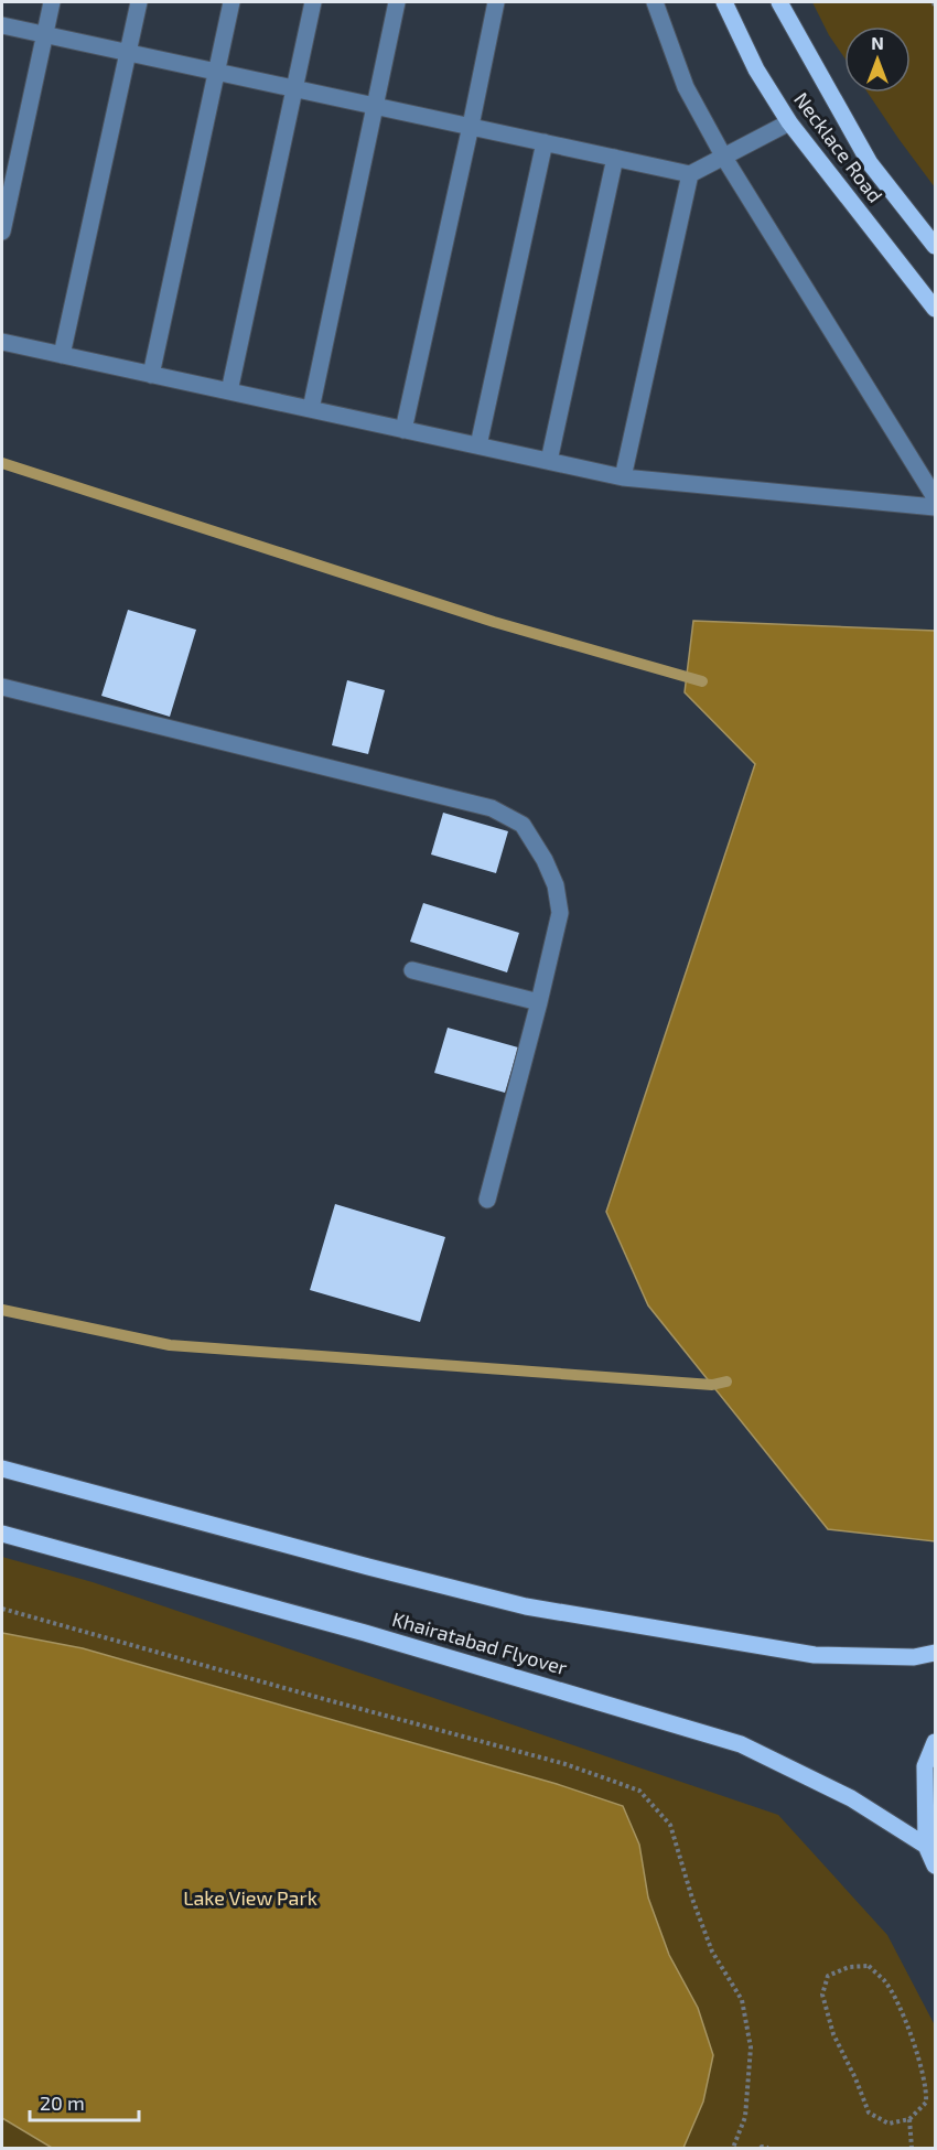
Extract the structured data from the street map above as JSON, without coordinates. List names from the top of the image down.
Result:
{
  "streets": {
    "main road": ["Necklace Road", "Khairatabad Flyover"]
  },
  "parks": ["Lake View Park"],
  "scale_bar": "20 m",
  "north": "top"
}
